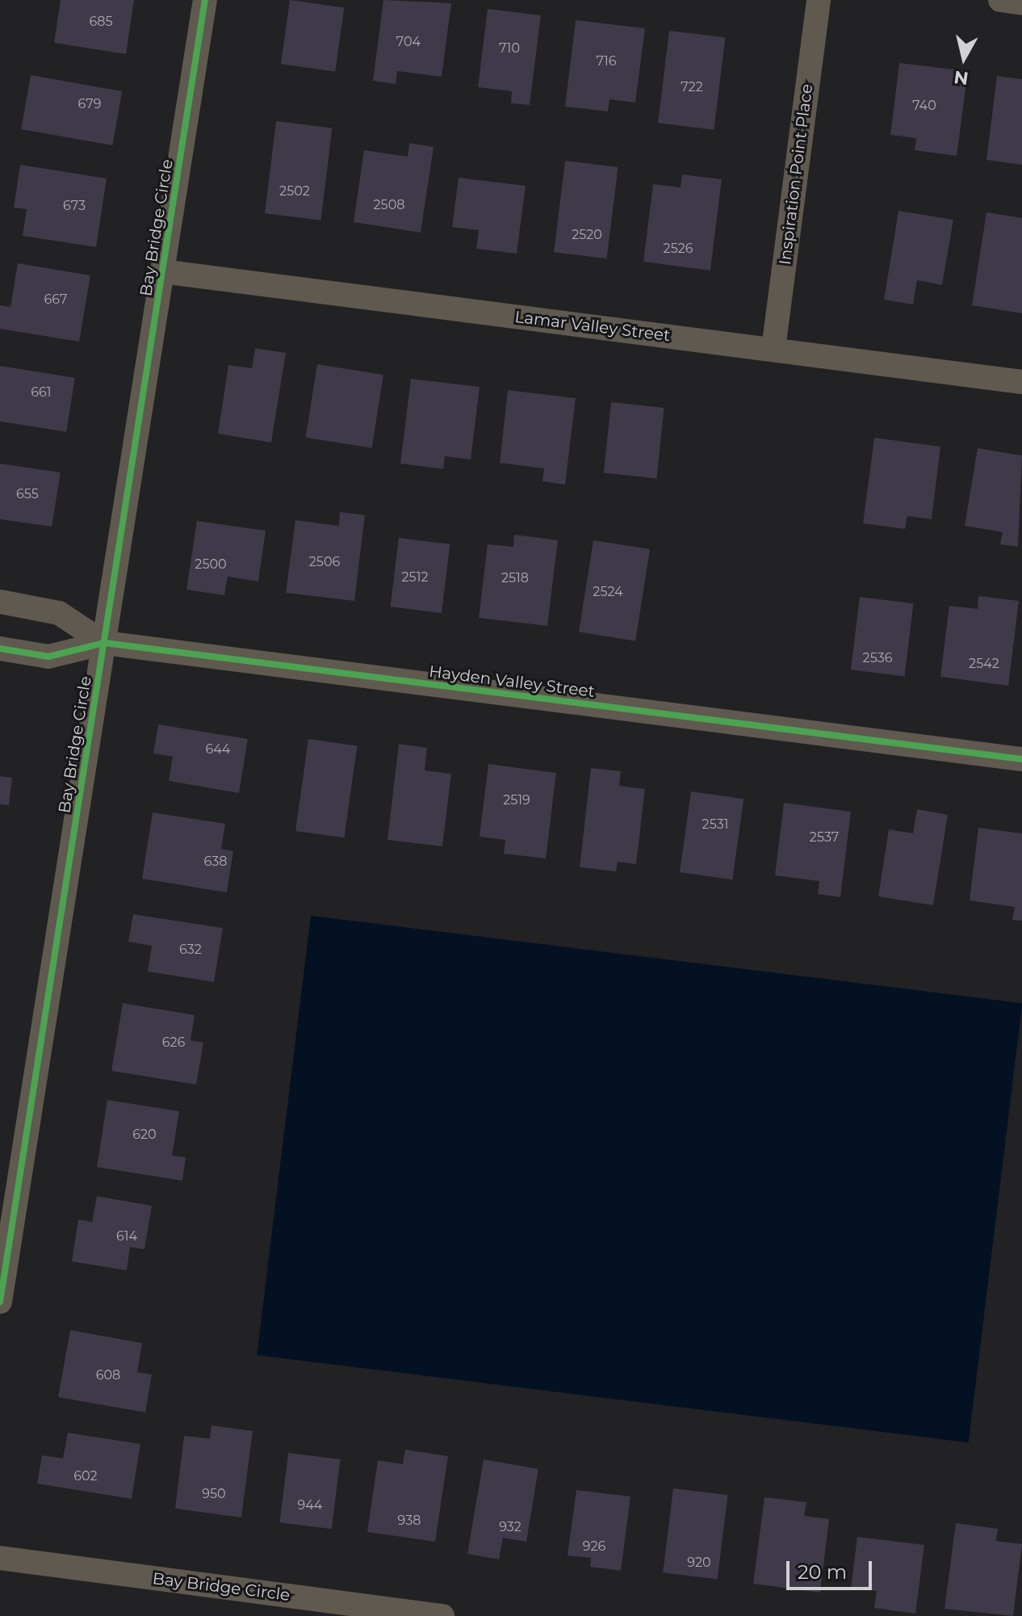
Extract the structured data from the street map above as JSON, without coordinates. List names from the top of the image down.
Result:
{
  "streets": {
    "street": [
      "Inspiration Point Place",
      "Bay Bridge Circle",
      "Lamar Valley Street",
      "Hayden Valley Street"
    ]
  },
  "crossings": [
    ["Inspiration Point Place", "Lamar Valley Street"],
    ["Bay Bridge Circle", "Lamar Valley Street"],
    ["Bay Bridge Circle", "Hayden Valley Street"]
  ],
  "house_numbers": [
    "685",
    "704",
    "710",
    "716",
    "722",
    "679",
    "740",
    "2502",
    "2508",
    "673",
    "2520",
    "2526",
    "667",
    "661",
    "655",
    "2506",
    "2500",
    "2512",
    "2518",
    "2524",
    "2536",
    "2542",
    "644",
    "2519",
    "2531",
    "2537",
    "638",
    "632",
    "626",
    "620",
    "614",
    "608",
    "602",
    "950",
    "944",
    "938",
    "932",
    "926",
    "920"
  ],
  "scale_bar": "20 m",
  "north": "bottom"
}
